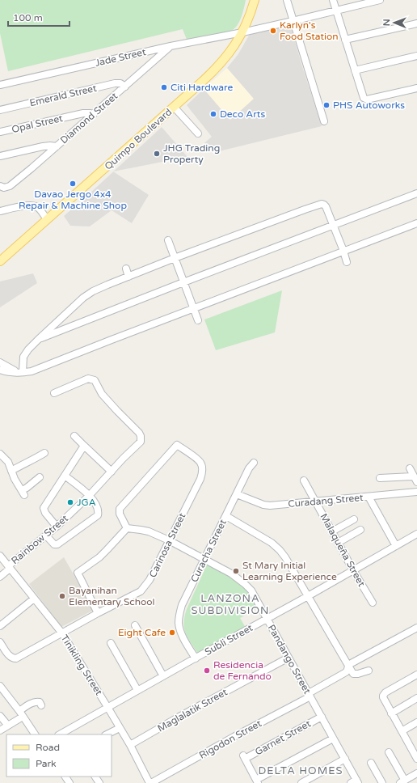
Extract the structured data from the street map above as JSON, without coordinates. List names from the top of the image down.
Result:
{
  "streets": {
    "main road": ["Quimpo Boulevard"],
    "street": [
      "Jade Street",
      "Emerald Street",
      "Diamond Street",
      "Opal Street",
      "Curadang Street",
      "Rainbow Street",
      "Carinosa Street",
      "Malaqueña Street",
      "Curacha Street",
      "Subli Street",
      "Pandango Street",
      "Tinikling Street",
      "Maglalatik Street",
      "Garnet Street",
      "Rigodon Street"
    ]
  },
  "crossings": [
    ["Jade Street", "Diamond Street"],
    ["Jade Street", "Quimpo Boulevard"],
    ["Emerald Street", "Diamond Street"],
    ["Diamond Street", "Opal Street"],
    ["Curadang Street", "Malaqueña Street"],
    ["Curadang Street", "Curacha Street"],
    ["Rainbow Street", "Tinikling Street"],
    ["Carinosa Street", "Pandango Street"],
    ["Carinosa Street", "Tinikling Street"],
    ["Malaqueña Street", "Subli Street"],
    ["Curacha Street", "Subli Street"],
    ["Curacha Street", "Pandango Street"],
    ["Subli Street", "Pandango Street"],
    ["Subli Street", "Tinikling Street"],
    ["Pandango Street", "Maglalatik Street"],
    ["Pandango Street", "Garnet Street"],
    ["Pandango Street", "Rigodon Street"],
    ["Tinikling Street", "Maglalatik Street"],
    ["Tinikling Street", "Rigodon Street"]
  ],
  "districts": ["LANZONA SUBDIVISION", "DELTA HOMES"],
  "places": [
    "Karlyn's Food Station",
    "Citi Hardware",
    "PHS Autoworks",
    "Deco Arts",
    "JHG Trading Property",
    "Davao Jergo 4x4 Repair & Machine Shop",
    "JGA",
    "St Mary Initial Learning Experience",
    "Bayanihan Elementary School",
    "Eight Cafe",
    "Residencia de Fernando"
  ],
  "legend": ["Road", "Park"],
  "scale_bar": "100 m",
  "north": "left"
}
